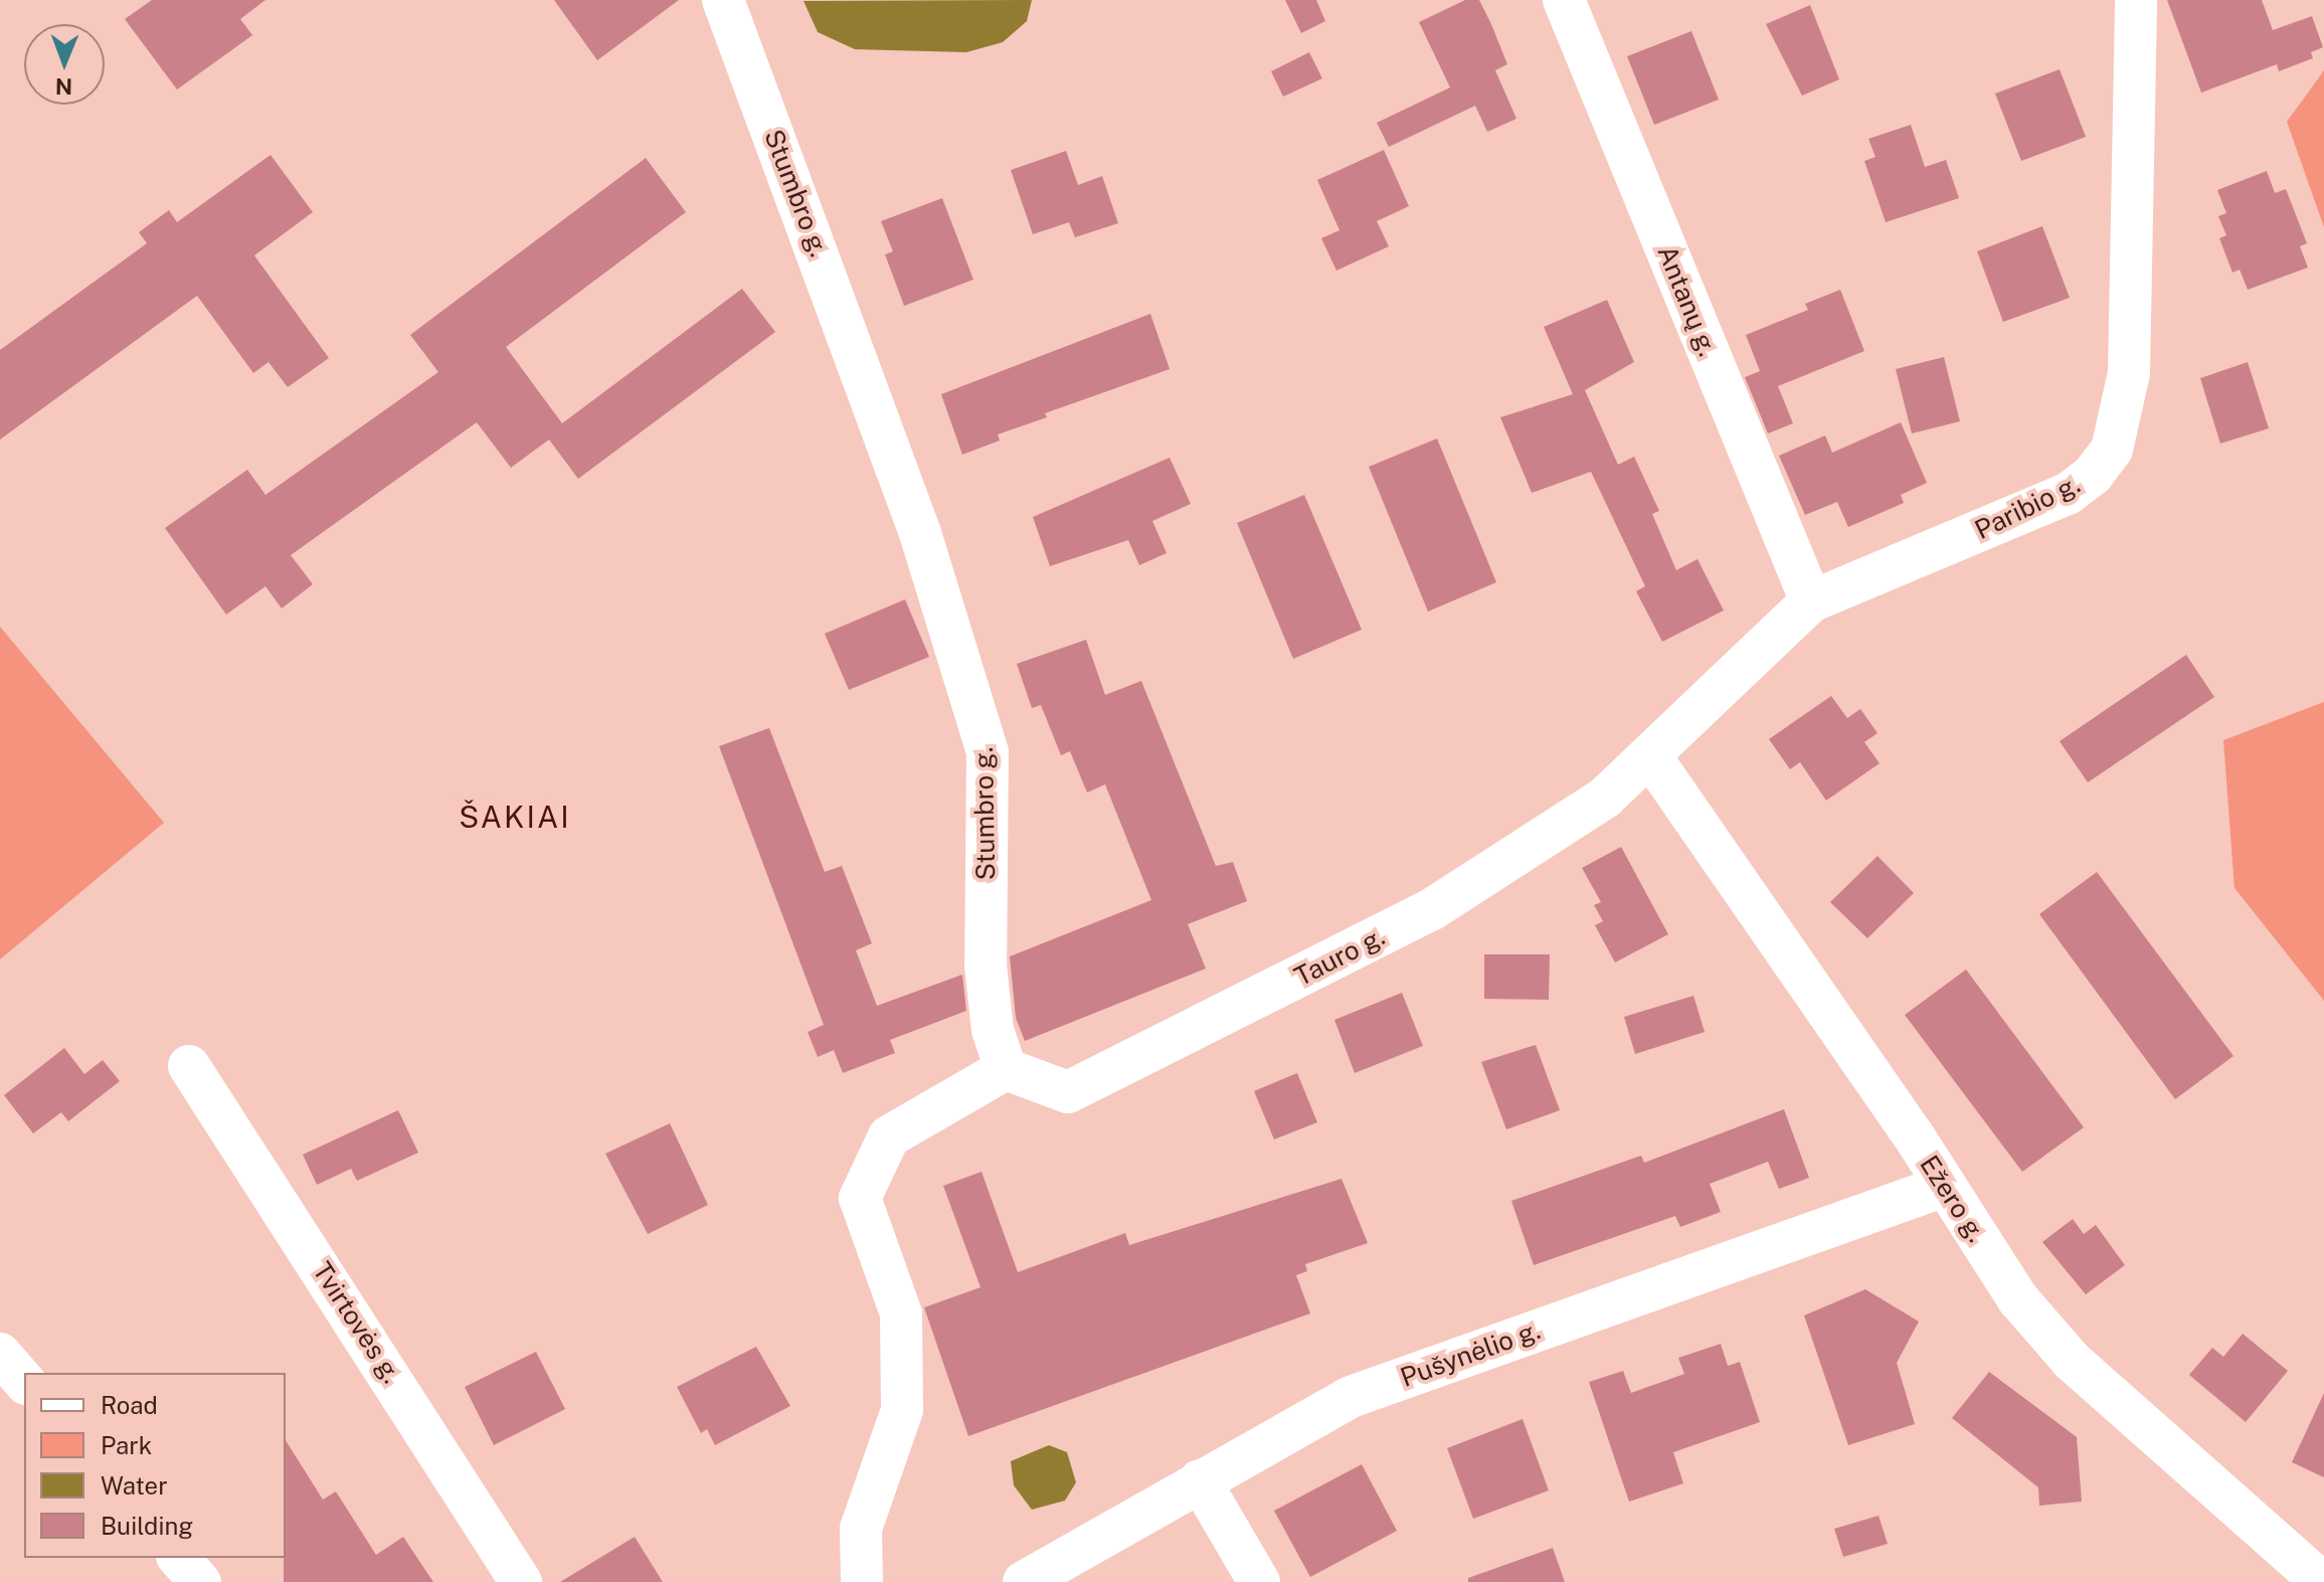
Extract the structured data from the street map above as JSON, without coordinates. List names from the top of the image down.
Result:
{
  "streets": {
    "street": [
      "Stumbro g.",
      "Antanų g.",
      "Paribio g.",
      "Tauro g.",
      "Ežero g.",
      "Tvirtovės g.",
      "Pušynėlio g."
    ]
  },
  "crossings": [
    ["Stumbro g.", "Tauro g."],
    ["Antanų g.", "Paribio g."],
    ["Paribio g.", "Tauro g."],
    ["Paribio g.", "Ežero g."],
    ["Tauro g.", "Ežero g."],
    ["Ežero g.", "Pušynėlio g."]
  ],
  "districts": ["ŠAKIAI"],
  "legend": [
    "Road",
    "Park",
    "Water",
    "Building"
  ],
  "north": "bottom"
}
